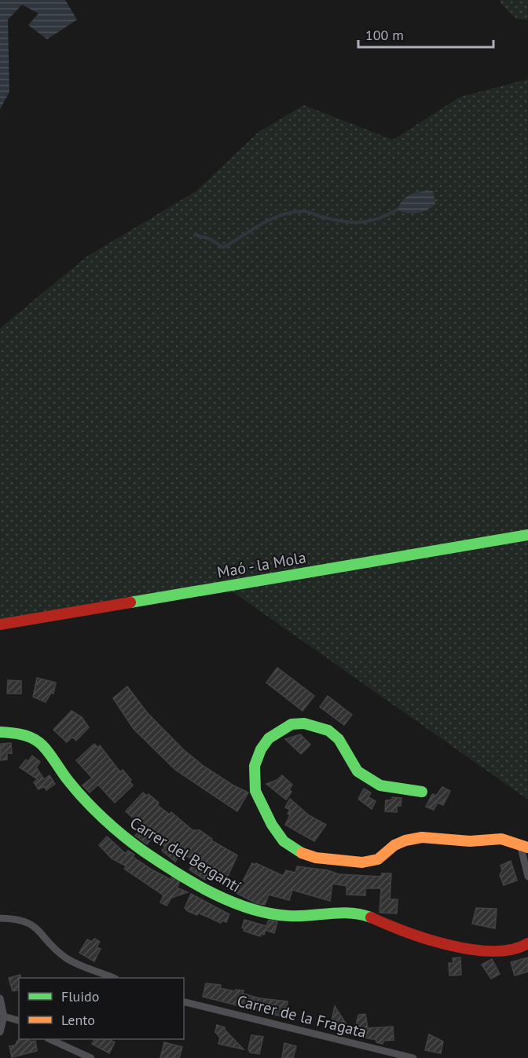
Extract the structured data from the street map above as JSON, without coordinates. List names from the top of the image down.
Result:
{
  "streets": {
    "street": ["Maó - la Mola", "Carrer del Bergantí", "Carrer de la Fragata"]
  },
  "legend": ["Fluido", "Lento"],
  "scale_bar": "100 m"
}
